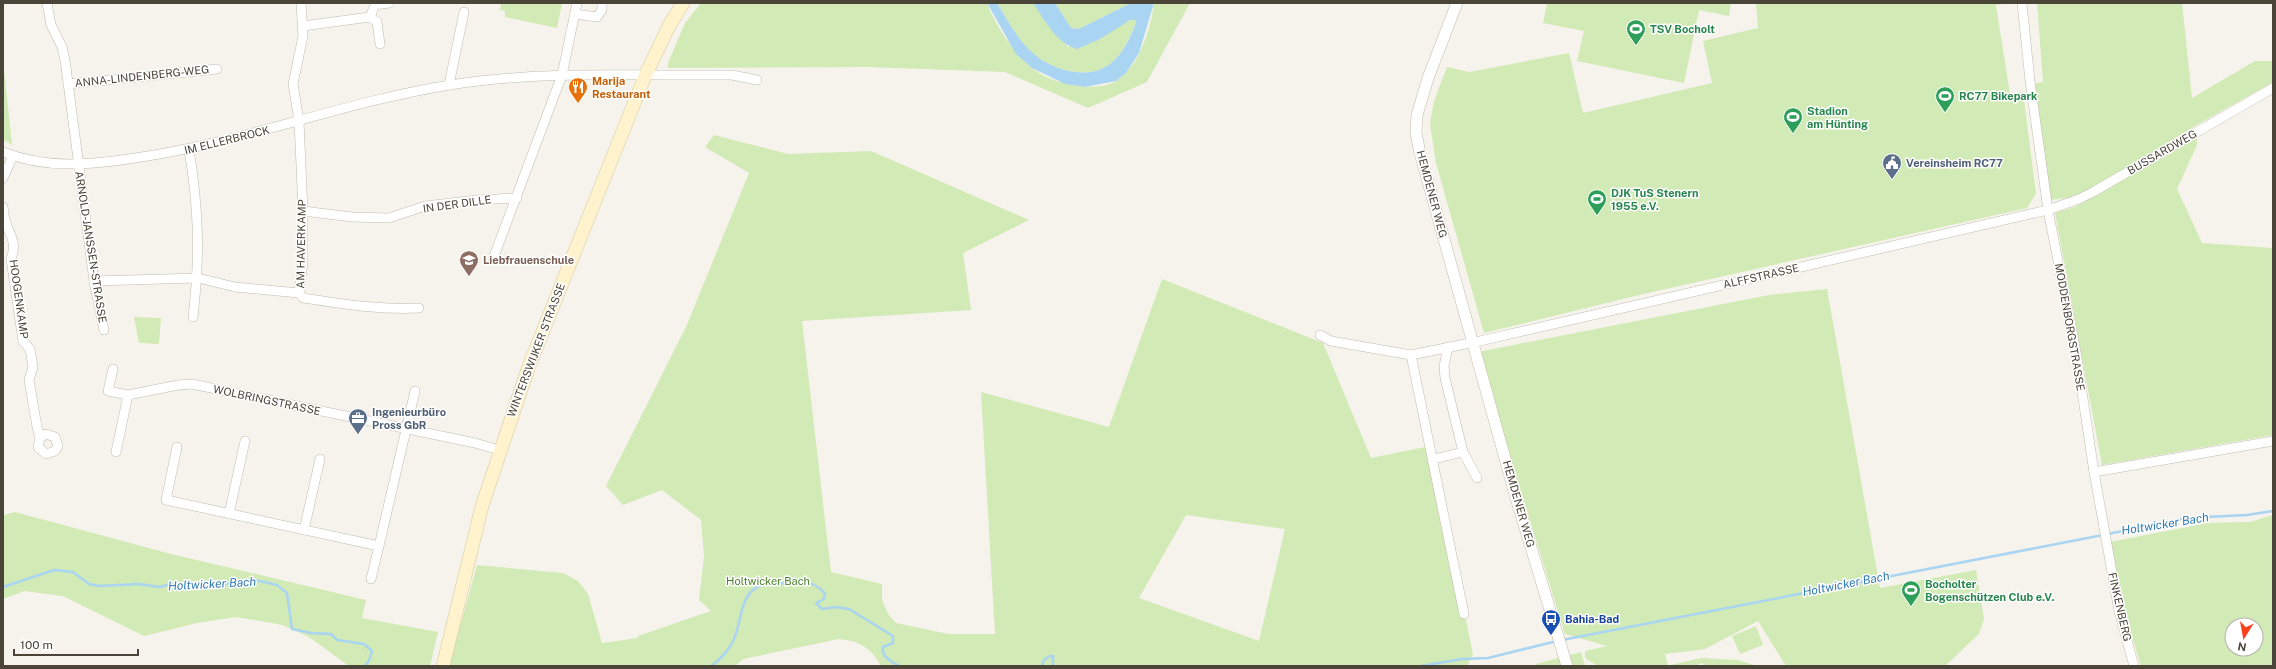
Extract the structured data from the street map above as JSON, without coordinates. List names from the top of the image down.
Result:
{
  "streets": {
    "main road": ["WINTERSWIJKER STRASSE"],
    "street": [
      "ANNA-LINDENBERG-WEG",
      "IM ELLERBROCK",
      "BUSSARDWEG",
      "HEMDENER WEG",
      "IN DER DILLE",
      "AM HAVERKAMP",
      "ARNOLD-JANSSEN-STRASSE",
      "ALFFSTRASSE",
      "HOOGENKAMP",
      "MODDENBORGSTRASSE",
      "WOLBRINGSTRASSE",
      "FINKENBERG"
    ]
  },
  "crossings": [
    ["ANNA-LINDENBERG-WEG", "ARNOLD-JANSSEN-STRASSE"],
    ["IM ELLERBROCK", "AM HAVERKAMP"],
    ["IM ELLERBROCK", "ARNOLD-JANSSEN-STRASSE"],
    ["IM ELLERBROCK", "WINTERSWIJKER STRASSE"],
    ["BUSSARDWEG", "ALFFSTRASSE"],
    ["BUSSARDWEG", "MODDENBORGSTRASSE"],
    ["HEMDENER WEG", "ALFFSTRASSE"],
    ["IN DER DILLE", "AM HAVERKAMP"],
    ["ALFFSTRASSE", "MODDENBORGSTRASSE"],
    ["MODDENBORGSTRASSE", "FINKENBERG"],
    ["WINTERSWIJKER STRASSE", "WOLBRINGSTRASSE"]
  ],
  "water": ["Holtwicker Bach"],
  "parks": ["Holtwicker Bach"],
  "places": {
    "sports": [
      "TSV Bocholt",
      "RC77 Bikepark",
      "Stadion am Hünting",
      "DJK TuS Stenern 1955 e.V.",
      "Bocholter Bogenschützen Club e.V."
    ],
    "restaurant": ["Marija Restaurant"],
    "public building": ["Vereinsheim RC77"],
    "school or university": ["Liebfrauenschule"],
    "office": ["Ingenieurbüro Pross GbR"],
    "bus stop": ["Bahia-Bad"]
  },
  "scale_bar": "100 m",
  "north": "bottom"
}
